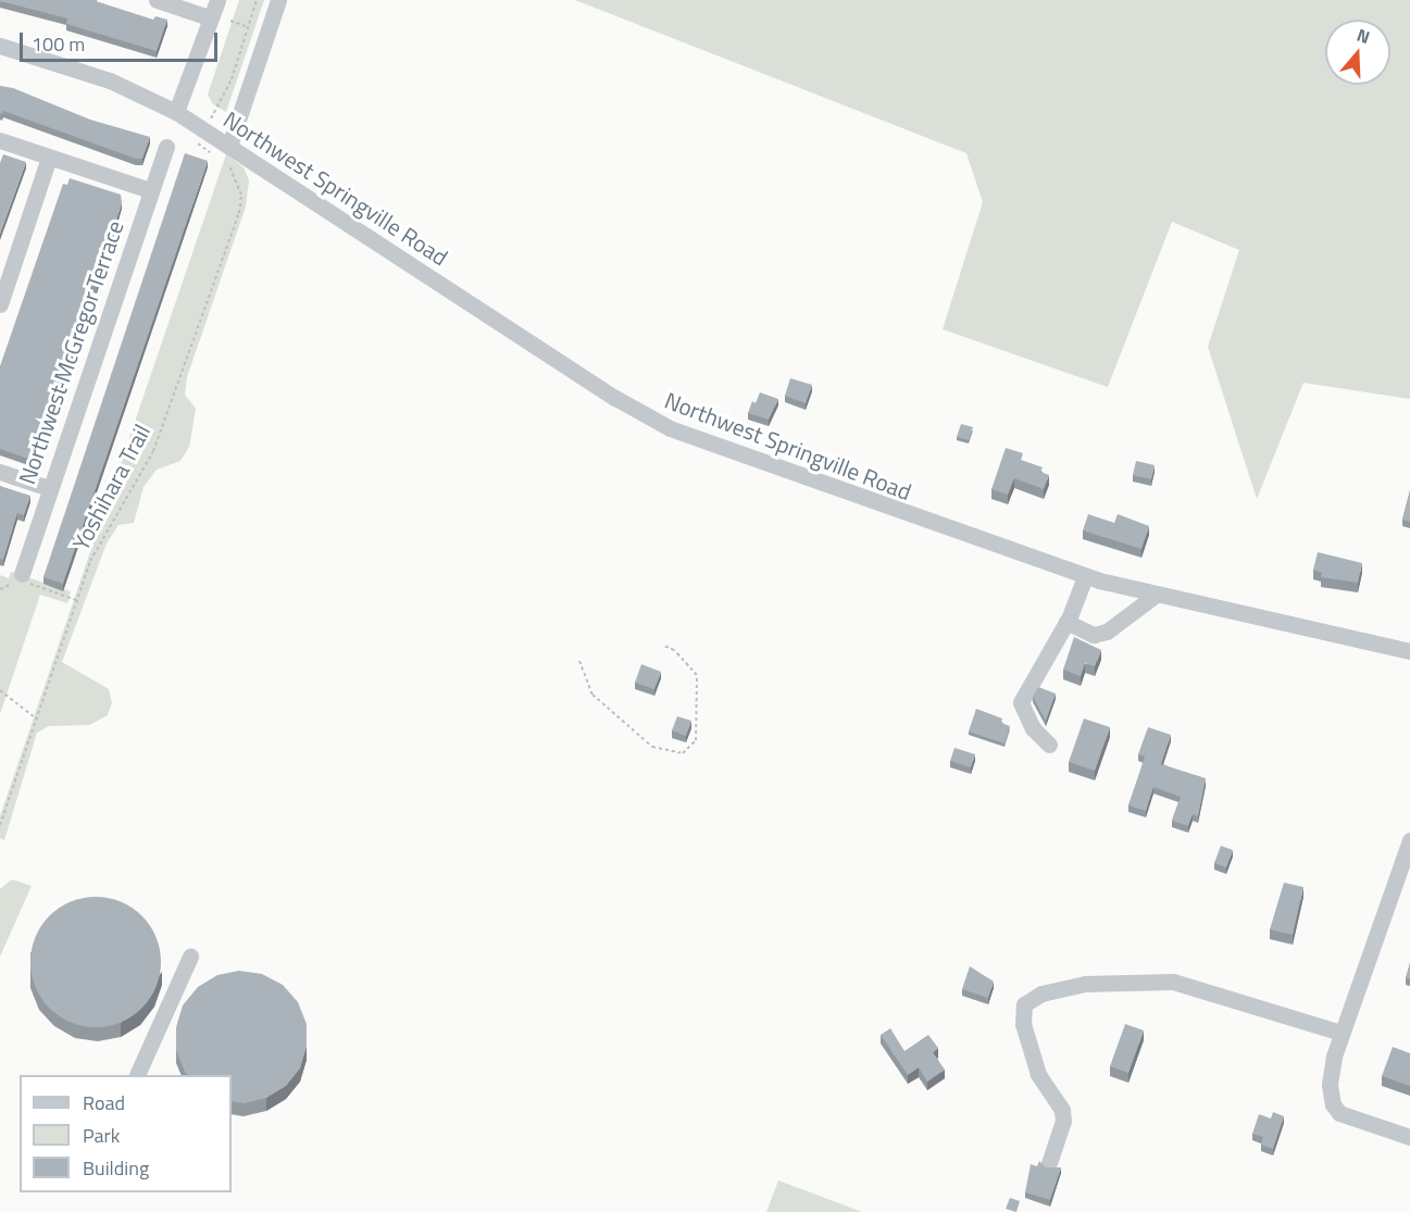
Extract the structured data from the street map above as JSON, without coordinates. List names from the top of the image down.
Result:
{
  "streets": {
    "street": ["Northwest Springville Road", "Northwest McGregor Terrace"],
    "path": ["Yoshihara Trail"]
  },
  "crossings": [
    ["Northwest Springville Road", "Yoshihara Trail"]
  ],
  "legend": ["Road", "Park", "Building"],
  "scale_bar": "100 m",
  "north": "top"
}
